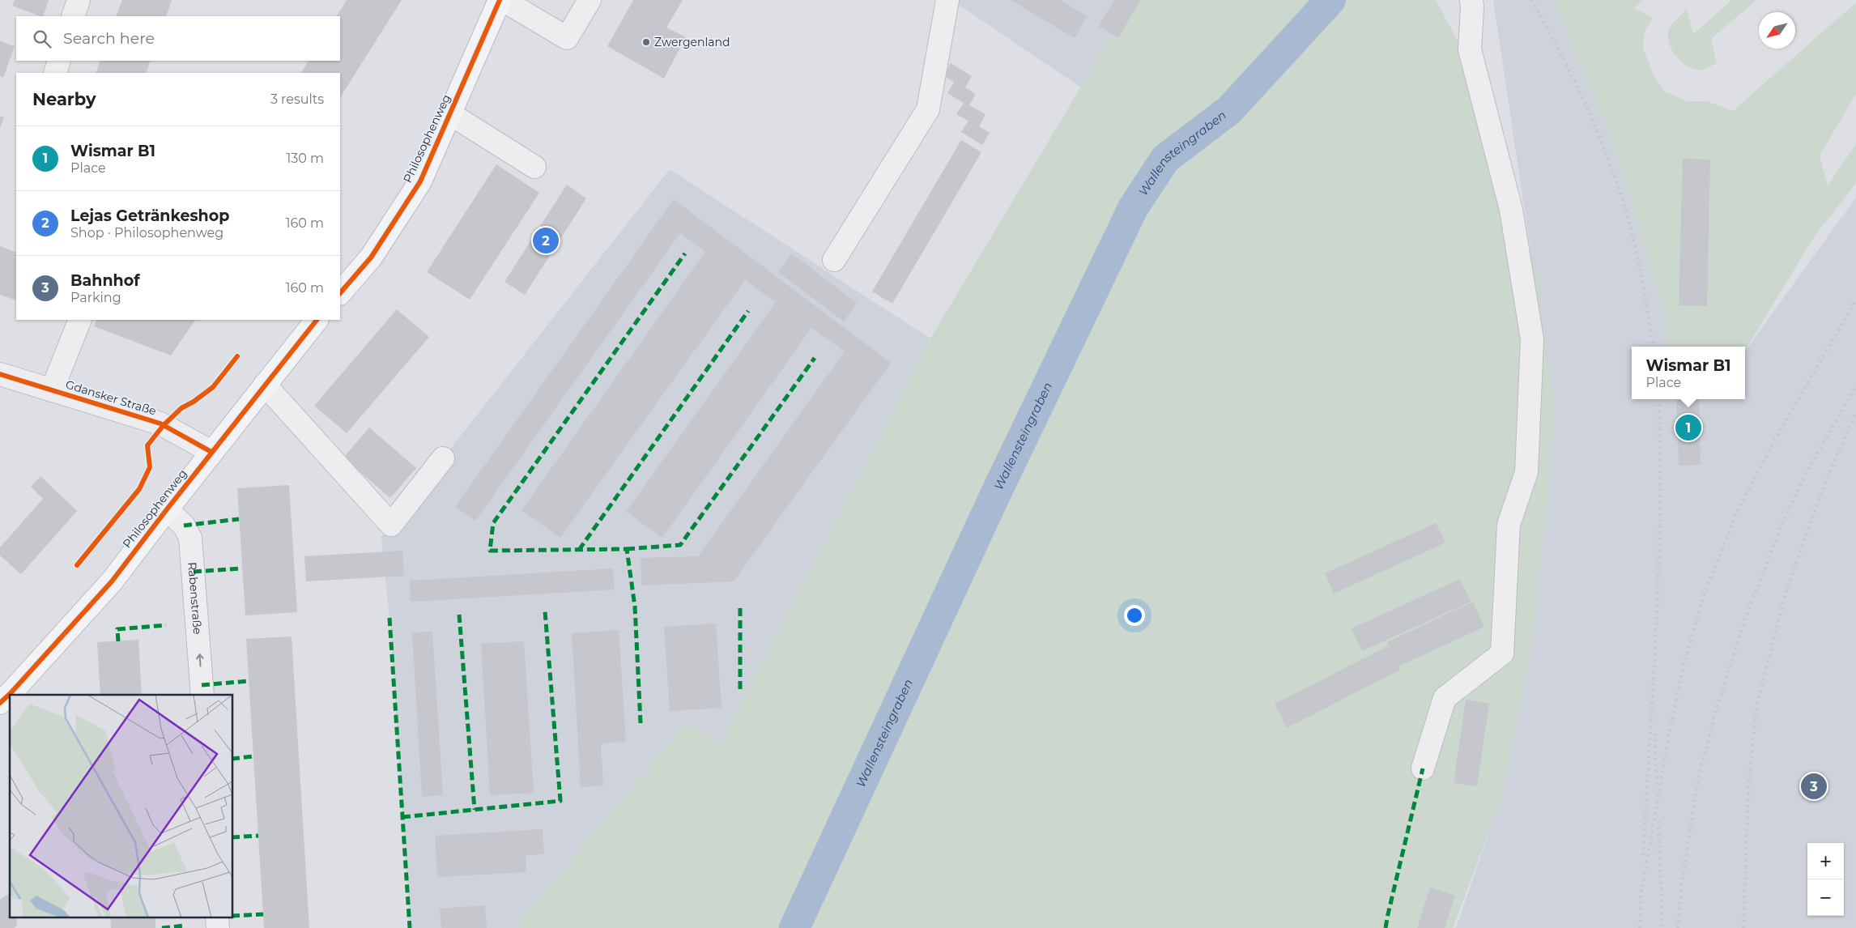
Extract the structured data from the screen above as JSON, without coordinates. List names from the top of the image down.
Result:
{
  "streets": {
    "main road": ["Philosophenweg"],
    "street": ["Gdansker Straße", "Rabenstraße"]
  },
  "crossings": [
    ["Philosophenweg", "Gdansker Straße"],
    ["Philosophenweg", "Rabenstraße"]
  ],
  "one_way": ["Rabenstraße"],
  "water": ["Wallensteingraben"],
  "places": ["Zwergenland"],
  "north": "bottom left",
  "page": {
    "search": "Search here",
    "heading": ["Nearby", "3 results"],
    "list": [
      {
        "mark": "1",
        "name": "Wismar B1",
        "note": "Place",
        "value": "130 m"
      },
      {
        "mark": "2",
        "name": "Lejas Getränkeshop",
        "note": "Shop · Philosophenweg",
        "value": "160 m"
      },
      {
        "mark": "3",
        "name": "Bahnhof",
        "note": "Parking",
        "value": "160 m"
      }
    ],
    "pins": ["2", "1", "3"],
    "popup": ["Wismar B1", "Place"],
    "map_buttons": ["+", "−"]
  }
}
